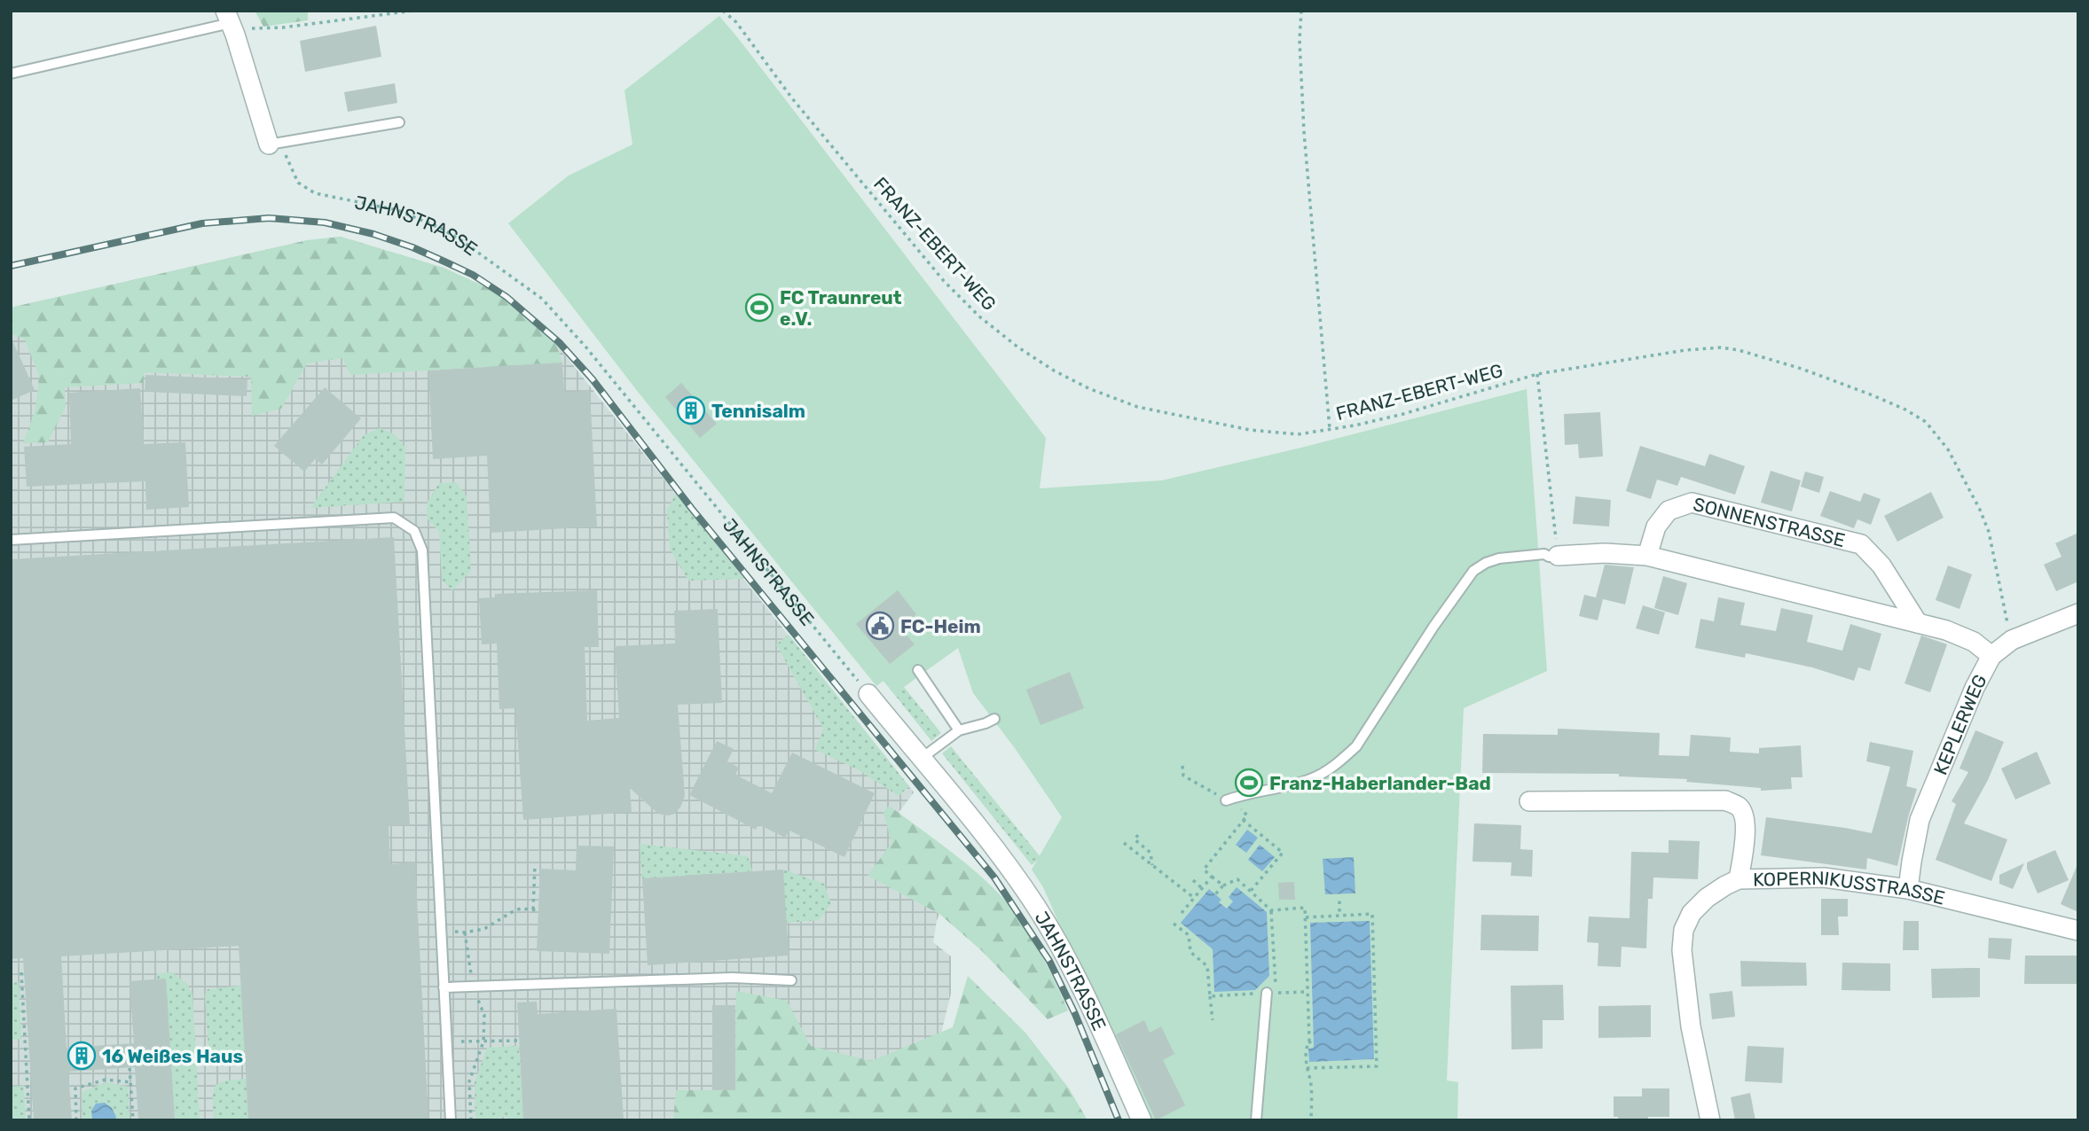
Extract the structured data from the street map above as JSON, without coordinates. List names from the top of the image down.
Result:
{
  "streets": {
    "street": [
      "JAHNSTRASSE",
      "SONNENSTRASSE",
      "KEPLERWEG",
      "KOPERNIKUSSTRASSE"
    ],
    "path": ["FRANZ-EBERT-WEG"]
  },
  "crossings": [
    ["FRANZ-EBERT-WEG", "KEPLERWEG"],
    ["KEPLERWEG", "KOPERNIKUSSTRASSE"]
  ],
  "places": {
    "sports": ["FC Traunreut e.V.", "Franz-Haberlander-Bad"],
    "building": ["Tennisalm", "16 Weißes Haus"],
    "public building": ["FC-Heim"]
  }
}
